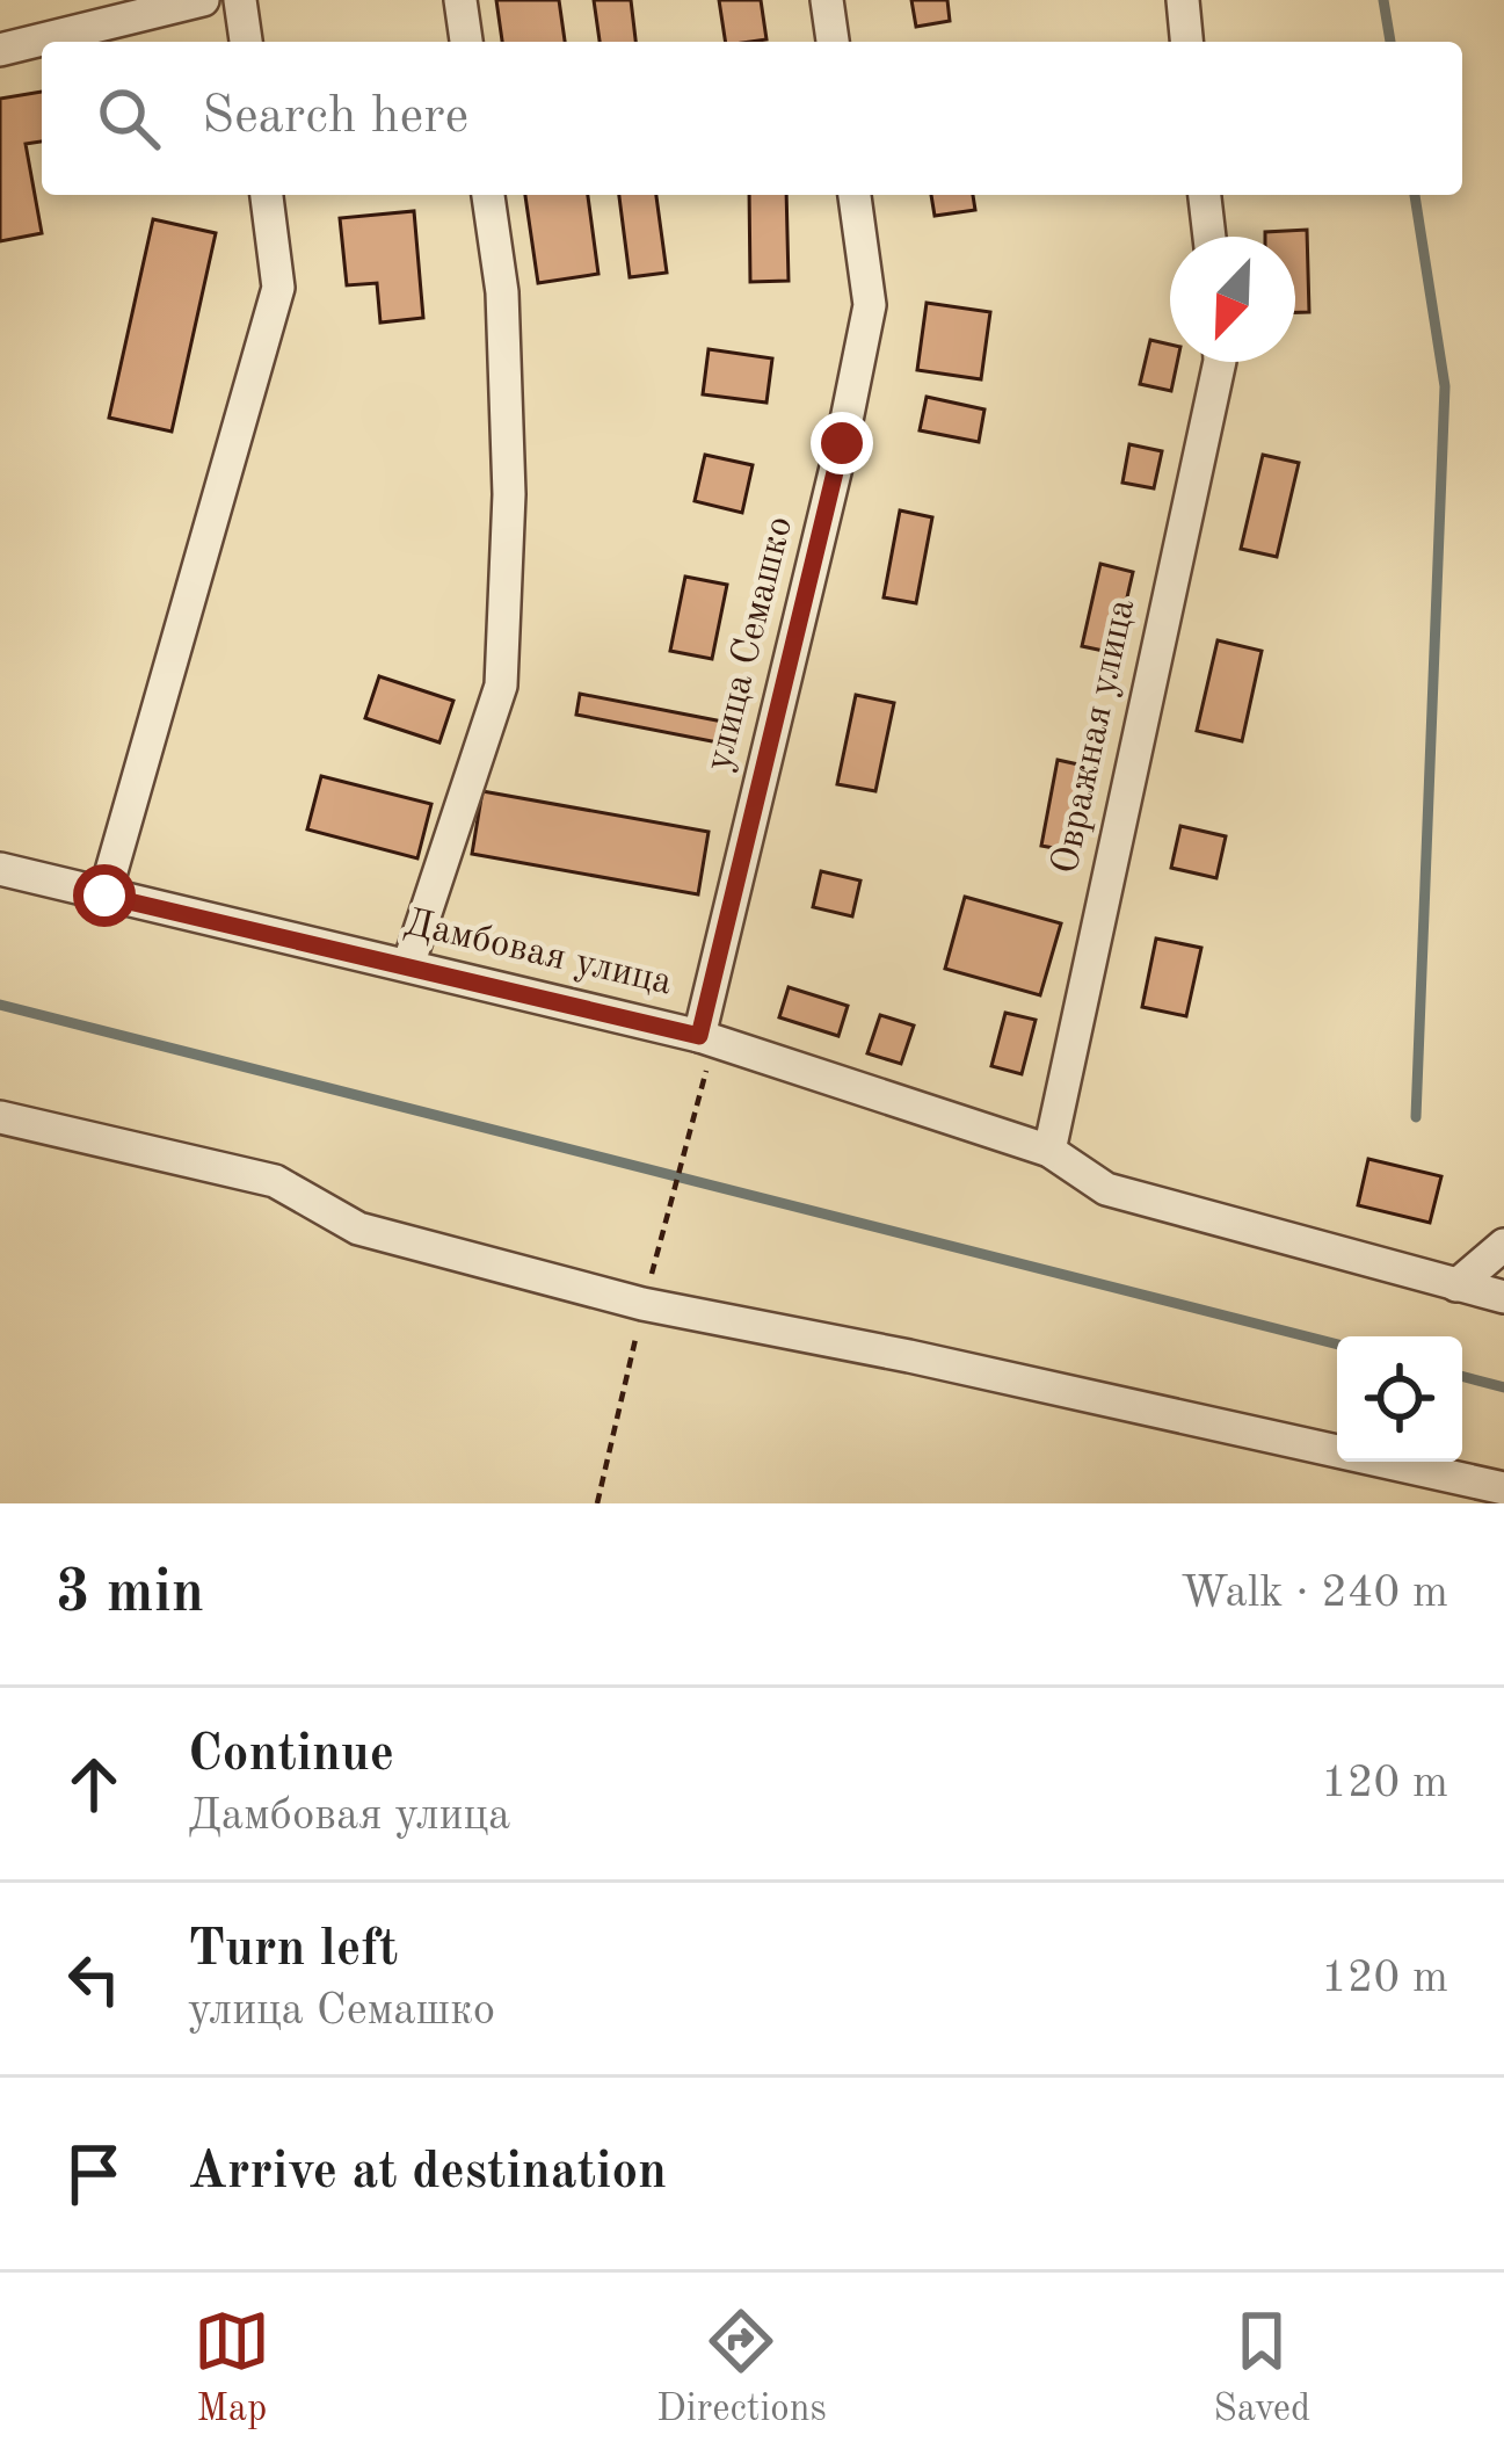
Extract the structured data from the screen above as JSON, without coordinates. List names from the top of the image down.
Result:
{
  "streets": {
    "street": ["улица Семашко", "Овражная улица", "Дамбовая улица"]
  },
  "crossings": [
    ["улица Семашко", "Дамбовая улица"],
    ["Овражная улица", "Дамбовая улица"]
  ],
  "north": "bottom left",
  "page": {
    "search": "Search here",
    "heading": ["3 min", "Walk · 240 m"],
    "list": [
      ["Continue", "Дамбовая улица", "120 m"],
      ["Turn left", "улица Семашко", "120 m"],
      "Arrive at destination"
    ],
    "nav": ["Map", "Directions", "Saved"]
  }
}
